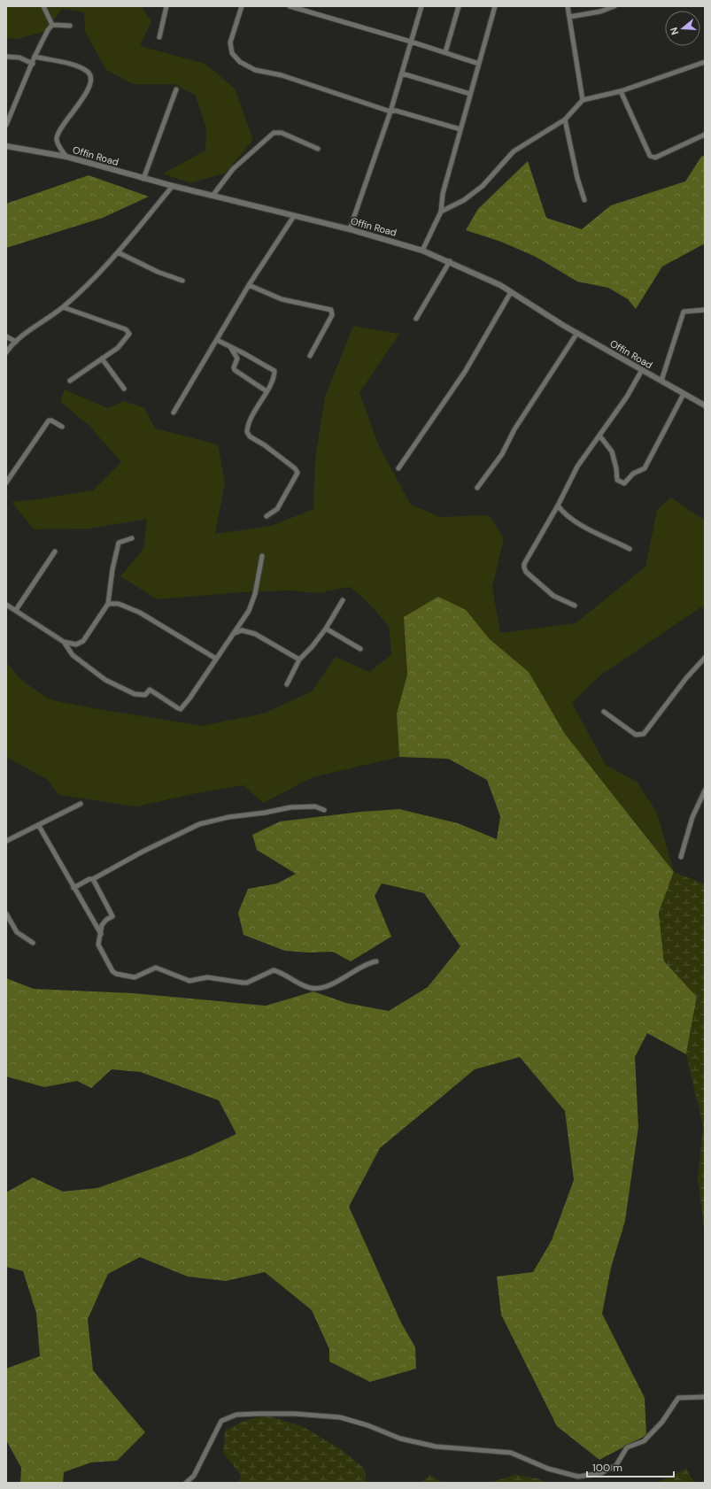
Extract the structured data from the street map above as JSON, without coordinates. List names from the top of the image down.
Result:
{
  "streets": {
    "street": ["Offin Road"]
  },
  "scale_bar": "100 m",
  "north": "left"
}
